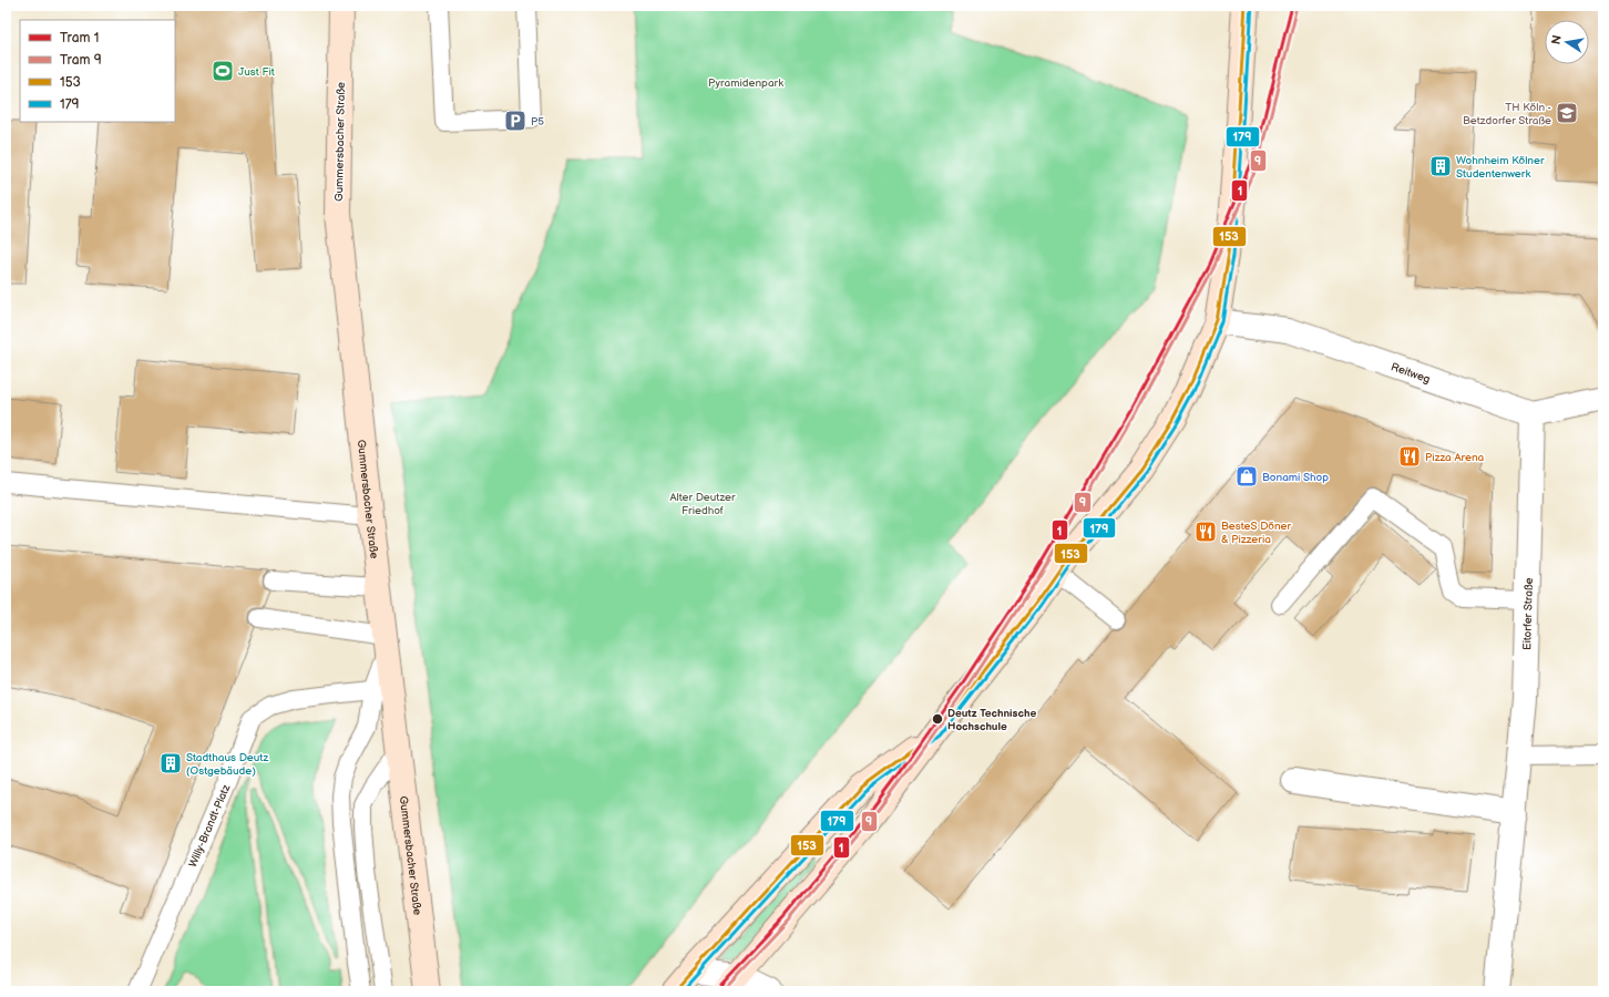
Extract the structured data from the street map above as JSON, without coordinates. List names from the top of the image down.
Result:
{
  "streets": {
    "main road": ["Gummersbacher Straße"],
    "street": ["Reitweg", "Eitorfer Straße"],
    "lane": ["Willy-Brandt-Platz"]
  },
  "crossings": [
    ["Gummersbacher Straße", "Willy-Brandt-Platz"],
    ["Reitweg", "Eitorfer Straße"]
  ],
  "parks": ["Pyramidenpark", "Alter Deutzer Friedhof"],
  "places": {
    "sports": ["Just Fit"],
    "school or university": ["TH Köln - Betzdorfer Straße"],
    "parking": ["P5"],
    "building": ["Wohnheim Kölner Studentenwerk", "Stadthaus Deutz (Ostgebäude)"],
    "restaurant": ["Pizza Arena", "BesteS Döner & Pizzeria"],
    "shop": ["Bonami Shop"],
    "other": ["Deutz Technische Hochschule"]
  },
  "lines": [
    "tram line 1",
    "transit line 153",
    "transit line 179",
    "tram line 9"
  ],
  "legend": [
    "Tram 1",
    "Tram 9",
    "153",
    "179"
  ],
  "north": "left"
}
